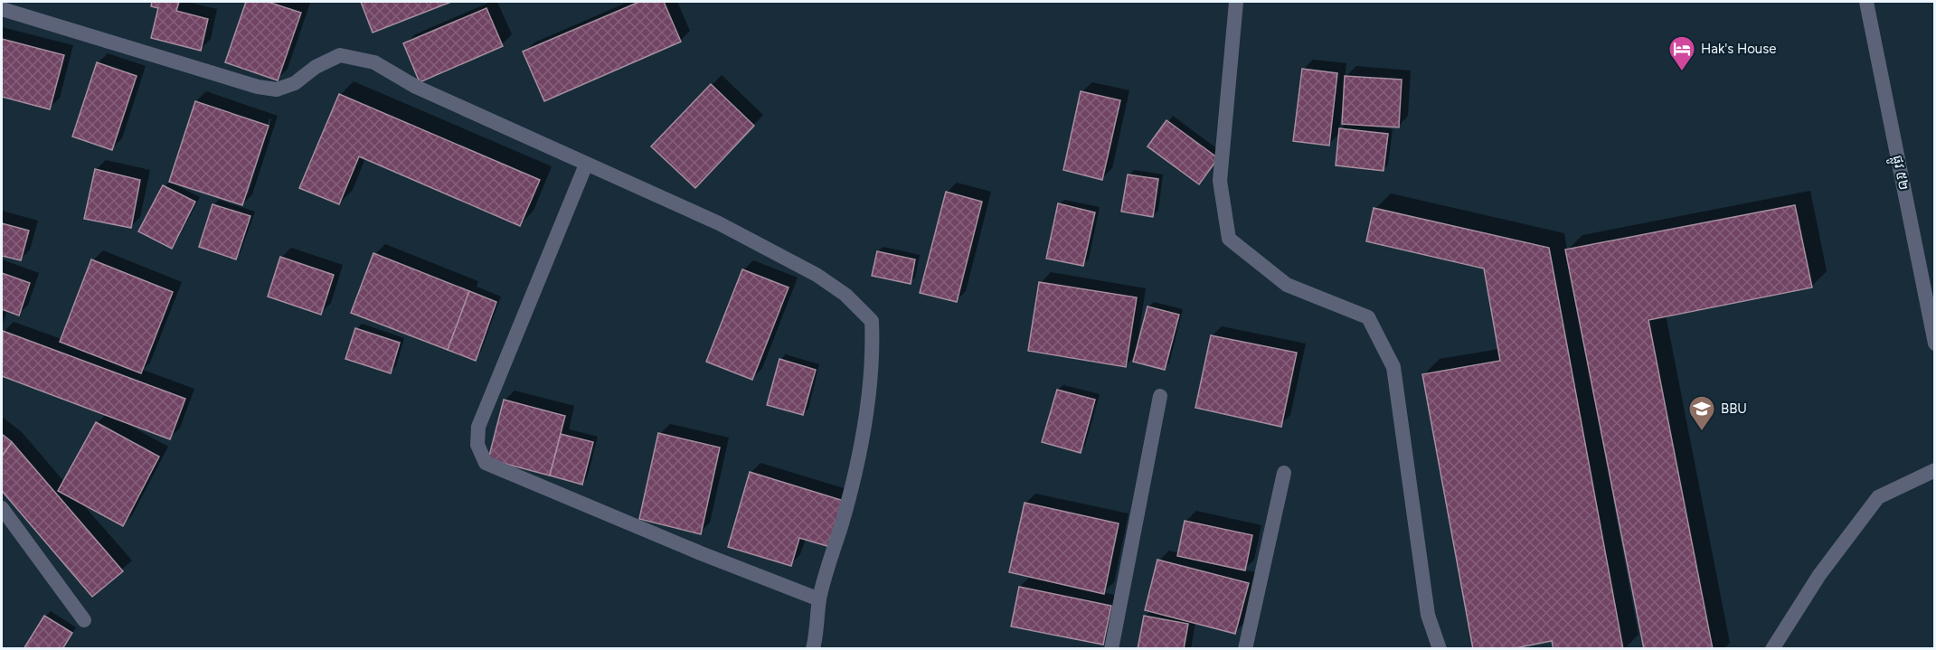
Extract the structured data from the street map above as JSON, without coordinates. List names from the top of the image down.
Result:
{
  "streets": {
    "street": ["ផ្លូវ ៥២"]
  },
  "places": {
    "hotel": ["Hak's House"],
    "school or university": ["BBU"]
  }
}
